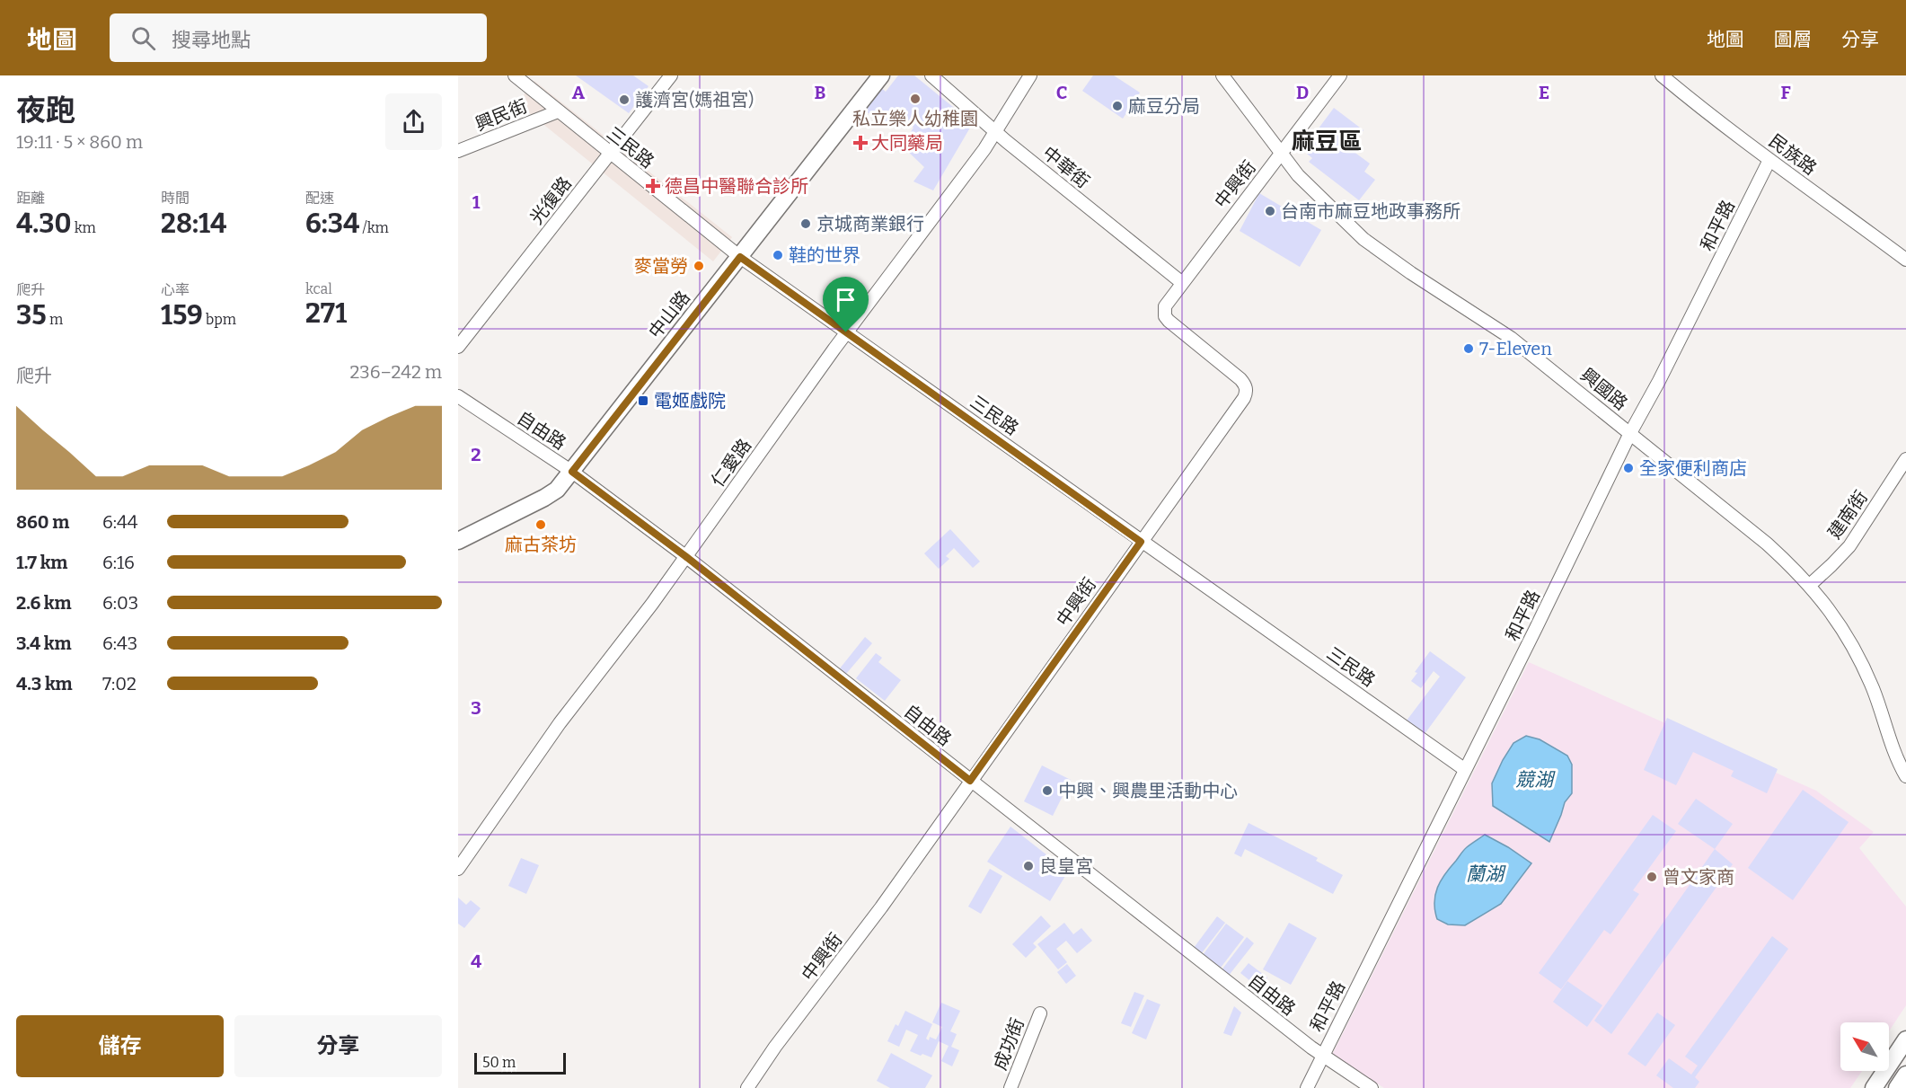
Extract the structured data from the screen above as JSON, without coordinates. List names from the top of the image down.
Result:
{
  "streets": {
    "main road": ["中山路"],
    "street": [
      "興民街",
      "三民路",
      "民族路",
      "中華街",
      "中興街",
      "光復路",
      "和平路",
      "興國路",
      "自由路",
      "仁愛路",
      "建南街",
      "成功街"
    ]
  },
  "crossings": [
    ["興民街", "三民路"],
    ["三民路", "中興街"],
    ["三民路", "光復路"],
    ["三民路", "和平路"],
    ["三民路", "中山路"],
    ["三民路", "仁愛路"],
    ["民族路", "和平路"],
    ["中華街", "中興街"],
    ["中華街", "仁愛路"],
    ["中興街", "興國路"],
    ["中興街", "自由路"],
    ["和平路", "興國路"],
    ["和平路", "自由路"],
    ["中山路", "自由路"],
    ["興國路", "建南街"],
    ["自由路", "仁愛路"]
  ],
  "districts": ["麻豆區"],
  "water": ["競湖", "蘭湖"],
  "places": {
    "other": [
      "私立樂人幼稚園",
      "護濟宮(媽祖宮)",
      "麻豆分局",
      "台南市麻豆地政事務所",
      "京城商業銀行",
      "鞋的世界",
      "麥當勞",
      "7-Eleven",
      "全家便利商店",
      "麻古茶坊",
      "中興、興農里活動中心",
      "良皇宮",
      "曾文家商"
    ],
    "health": ["大同藥局", "德昌中醫聯合診所"],
    "transit": ["電姬戲院"]
  },
  "scale_bar": "50 m",
  "north": "top left",
  "page": {
    "header": "地圖",
    "search": "搜尋地點",
    "nav": ["地圖", "圖層", "分享"],
    "heading": ["夜跑", "19:11 · 5 × 860 m"],
    "stats": [
      ["距離", "4.30 km"],
      ["時間", "28:14"],
      ["配速", "6:34 /km"],
      ["爬升", "35 m"],
      ["心率", "159 bpm"],
      ["kcal", "271"]
    ],
    "chart": ["爬升", "236–242 m"],
    "list": [
      {
        "name": "860 m",
        "note": "6:44"
      },
      {
        "name": "1.7 km",
        "note": "6:16"
      },
      {
        "name": "2.6 km",
        "note": "6:03"
      },
      {
        "name": "3.4 km",
        "note": "6:43"
      },
      {
        "name": "4.3 km",
        "note": "7:02"
      }
    ],
    "buttons": ["儲存", "分享"],
    "scale": "50 m"
  },
  "grid": {
    "columns": [
      "A",
      "B",
      "C",
      "D",
      "E",
      "F"
    ],
    "rows": [
      "1",
      "2",
      "3",
      "4"
    ]
  }
}
